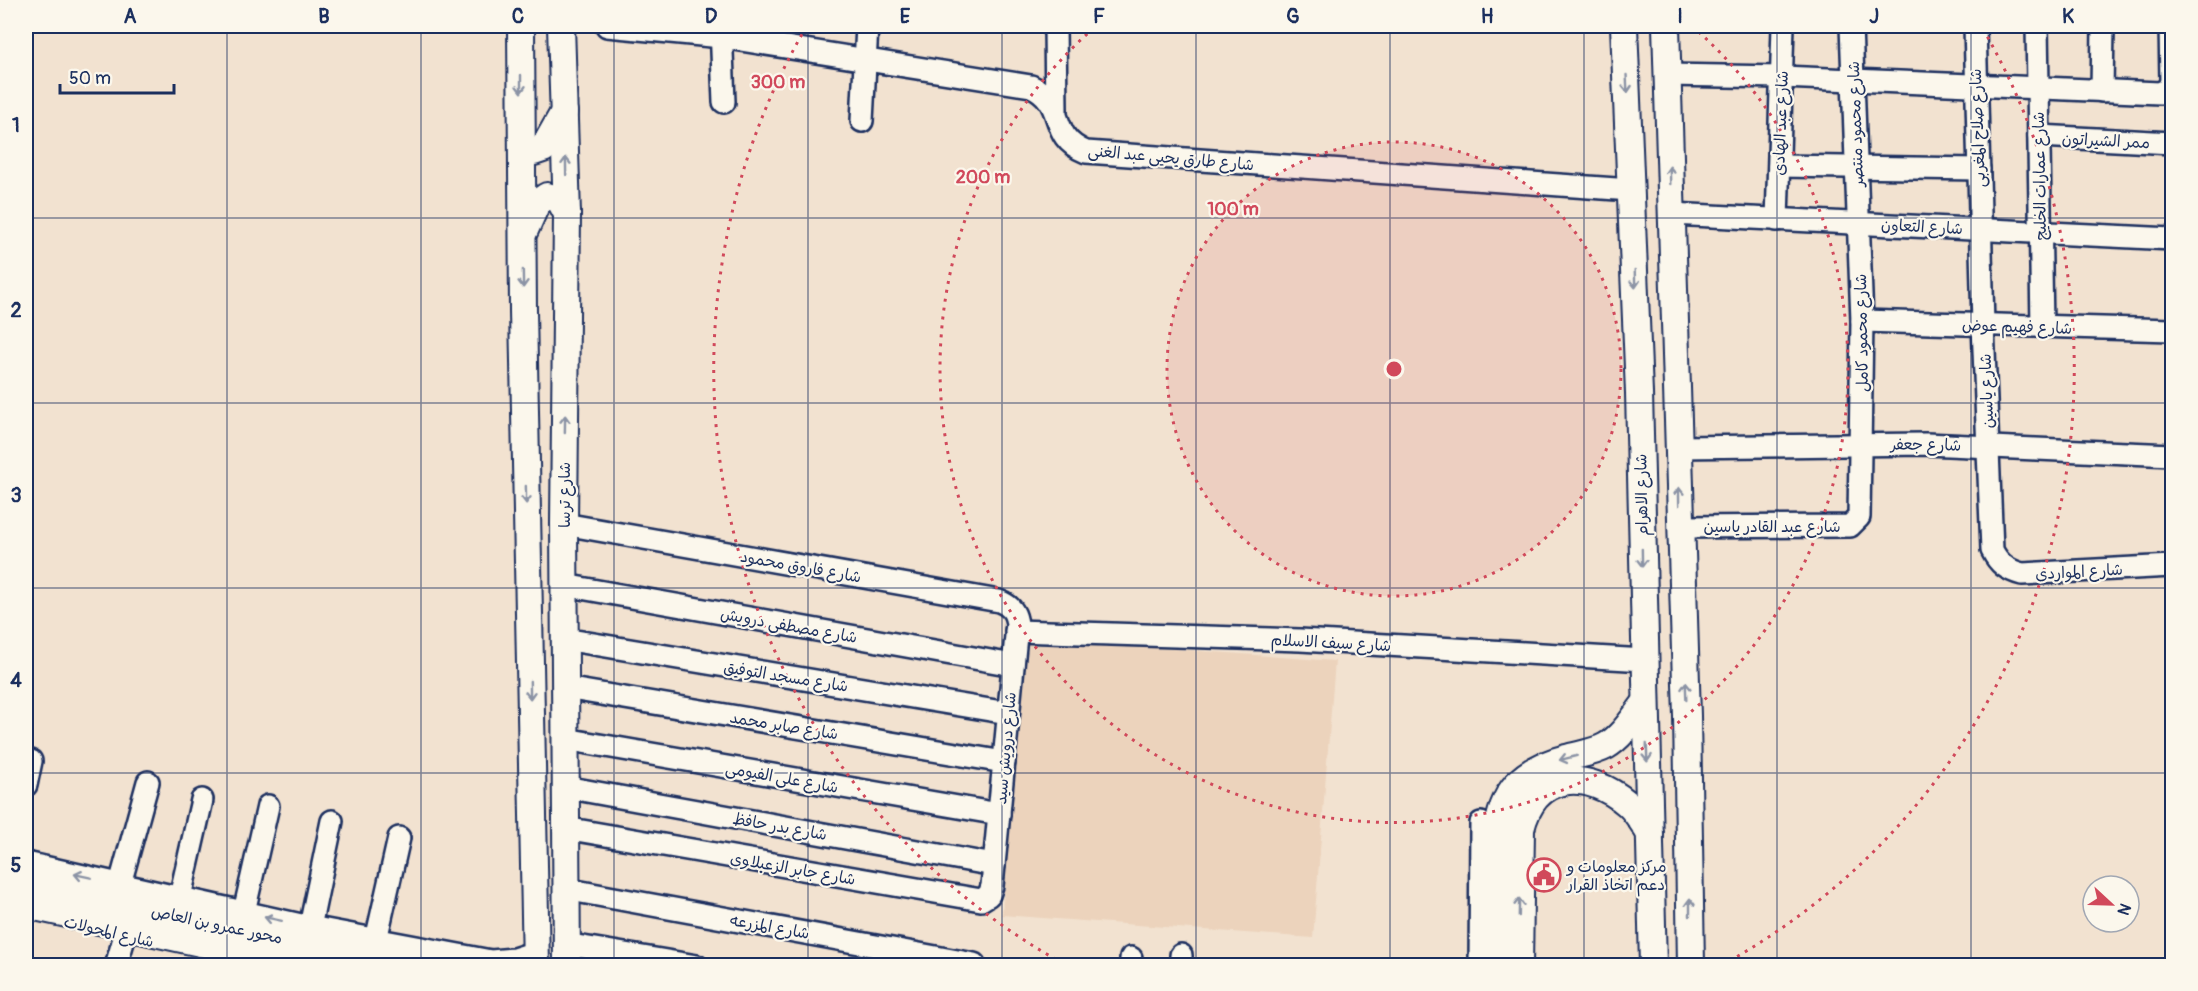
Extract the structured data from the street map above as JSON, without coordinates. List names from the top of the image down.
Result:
{
  "streets": {
    "main road": ["شارع ترسا", "شارع الاهرام", "محور عمرو بن العاص"],
    "street": [
      "شارع عبد الهادى",
      "شارع محمود منتصر",
      "شارع صلاح المغربى",
      "ممر الشيراتون",
      "شارع طارق يحيى عبد الغنى",
      "شارع عمارات الخليج",
      "شارع التعاون",
      "شارع فهيم عوض",
      "شارع محمود كامل",
      "شارع ياسين",
      "شارع جعفر",
      "شارع عبد القادر ياسين",
      "شارع فاروق محمود",
      "شارع المواردى",
      "شارع مصطفى درويش",
      "شارع سيف الاسلام",
      "شارع مسجد التوفيق",
      "شارع صابر محمد",
      "شارع درويش سيد",
      "شارع على الفيومى",
      "شارع بدر حافظ",
      "شارع جابر الزعبلاوى",
      "شارع المزرعه",
      "شارع المحولات"
    ]
  },
  "crossings": [
    ["شارع عبد الهادى", "شارع التعاون"],
    ["شارع محمود منتصر", "شارع التعاون"],
    ["شارع محمود منتصر", "شارع محمود كامل"],
    ["شارع صلاح المغربى", "شارع التعاون"],
    ["شارع صلاح المغربى", "شارع ياسين"],
    ["ممر الشيراتون", "شارع عمارات الخليج"],
    ["شارع طارق يحيى عبد الغنى", "شارع الاهرام"],
    ["شارع عمارات الخليج", "شارع التعاون"],
    ["شارع عمارات الخليج", "شارع فهيم عوض"],
    ["شارع التعاون", "شارع محمود كامل"],
    ["شارع التعاون", "شارع ياسين"],
    ["شارع فهيم عوض", "شارع محمود كامل"],
    ["شارع فهيم عوض", "شارع ياسين"],
    ["شارع محمود كامل", "شارع جعفر"],
    ["شارع محمود كامل", "شارع عبد القادر ياسين"],
    ["شارع ياسين", "شارع جعفر"],
    ["شارع ياسين", "شارع المواردى"],
    ["شارع جعفر", "شارع عبد القادر ياسين"],
    ["شارع جعفر", "شارع المواردى"],
    ["شارع ترسا", "شارع فاروق محمود"],
    ["شارع ترسا", "شارع مصطفى درويش"],
    ["شارع ترسا", "شارع مسجد التوفيق"],
    ["شارع ترسا", "شارع صابر محمد"],
    ["شارع ترسا", "شارع على الفيومى"],
    ["شارع ترسا", "شارع بدر حافظ"],
    ["شارع ترسا", "شارع جابر الزعبلاوى"],
    ["شارع ترسا", "شارع المزرعه"],
    ["شارع الاهرام", "شارع سيف الاسلام"],
    ["شارع فاروق محمود", "شارع سيف الاسلام"],
    ["شارع فاروق محمود", "شارع درويش سيد"],
    ["شارع مصطفى درويش", "شارع درويش سيد"],
    ["شارع سيف الاسلام", "شارع درويش سيد"],
    ["شارع مسجد التوفيق", "شارع درويش سيد"],
    ["شارع صابر محمد", "شارع درويش سيد"],
    ["شارع درويش سيد", "شارع على الفيومى"],
    ["شارع درويش سيد", "شارع بدر حافظ"],
    ["شارع درويش سيد", "شارع جابر الزعبلاوى"],
    ["شارع بدر حافظ", "شارع جابر الزعبلاوى"]
  ],
  "places": {
    "public building": ["مركز معلومات و دعم اتخاذ القرار"]
  },
  "scale_bar": "50 m",
  "north": "right",
  "grid": {
    "columns": [
      "A",
      "B",
      "C",
      "D",
      "E",
      "F",
      "G",
      "H",
      "I",
      "J",
      "K"
    ],
    "rows": [
      "1",
      "2",
      "3",
      "4",
      "5"
    ]
  },
  "rings": ["300 m", "200 m", "100 m"]
}
